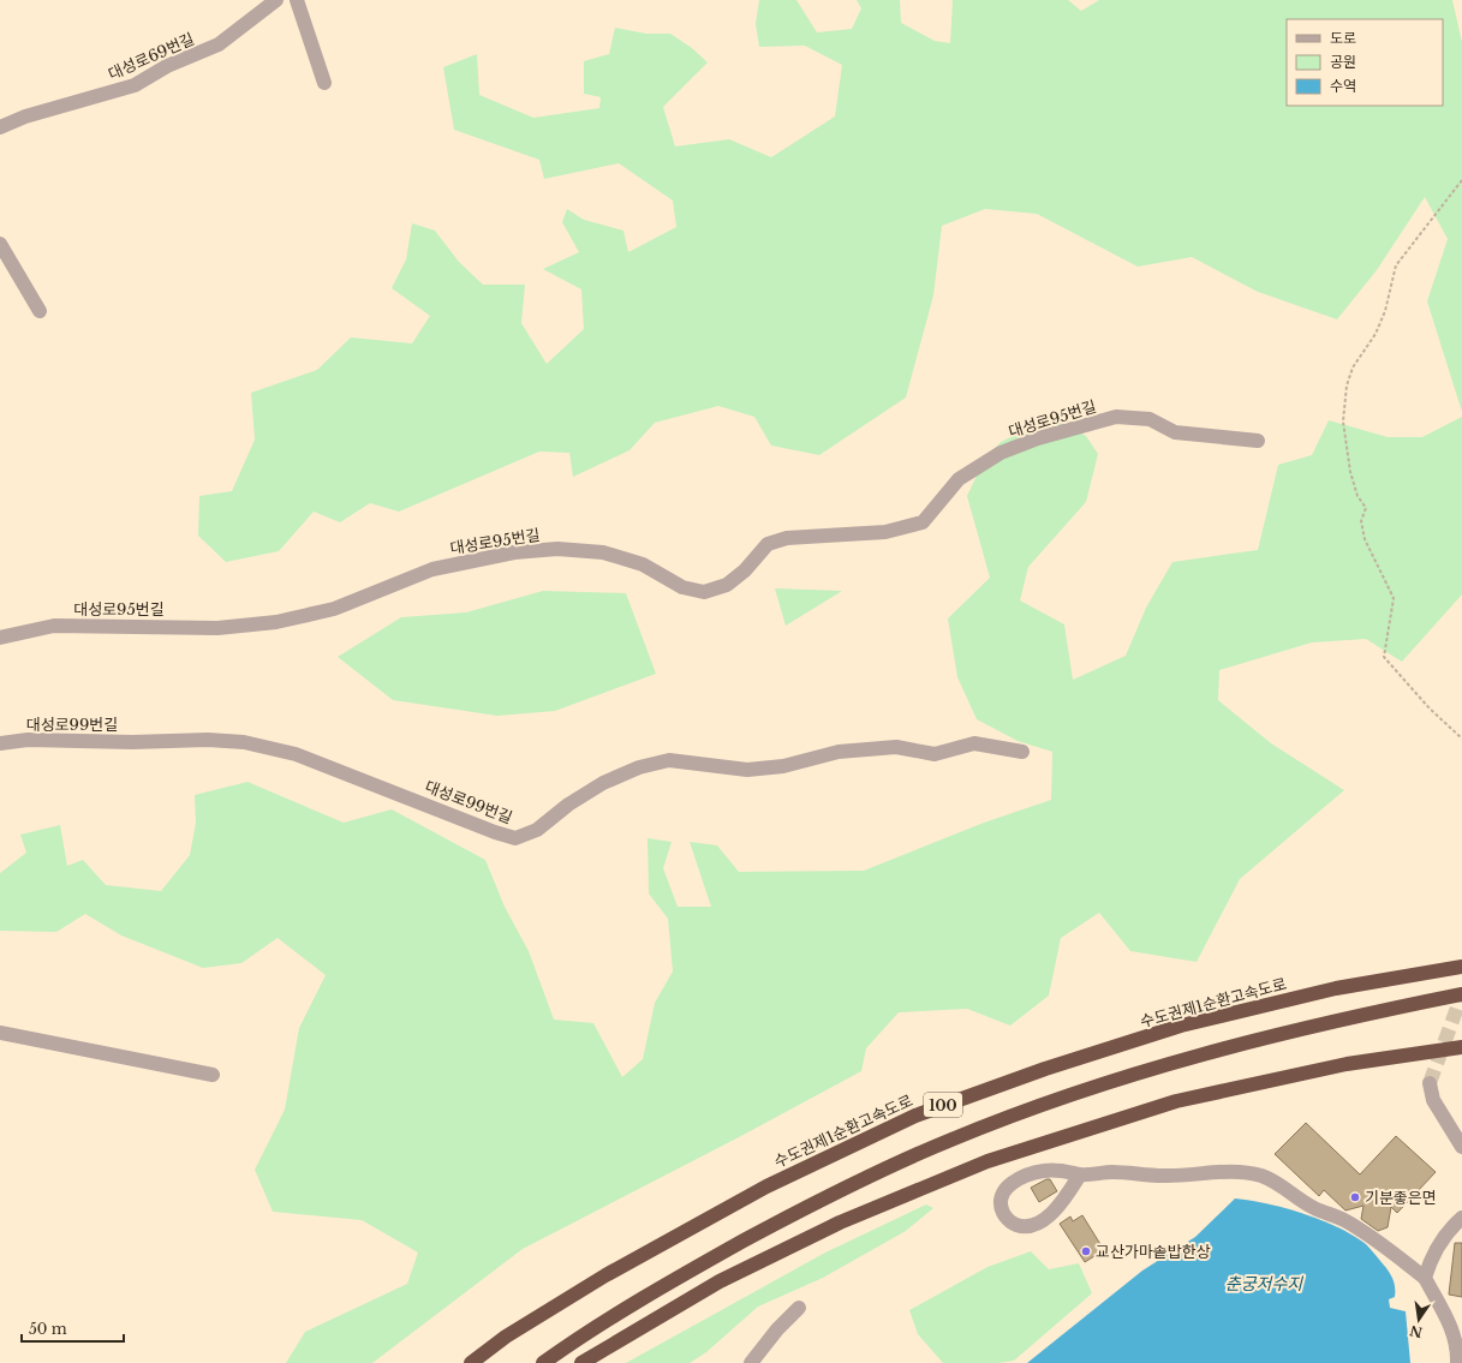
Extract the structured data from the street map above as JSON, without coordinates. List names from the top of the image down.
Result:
{
  "streets": {
    "highway": ["수도권제1순환고속도로", "100"],
    "street": ["대성로69번길", "대성로95번길", "대성로99번길"]
  },
  "water": ["춘궁저수지"],
  "places": ["기분좋은면", "교산가마솥밥한상"],
  "legend": ["도로", "공원", "수역"],
  "scale_bar": "50 m",
  "north": "bottom"
}
